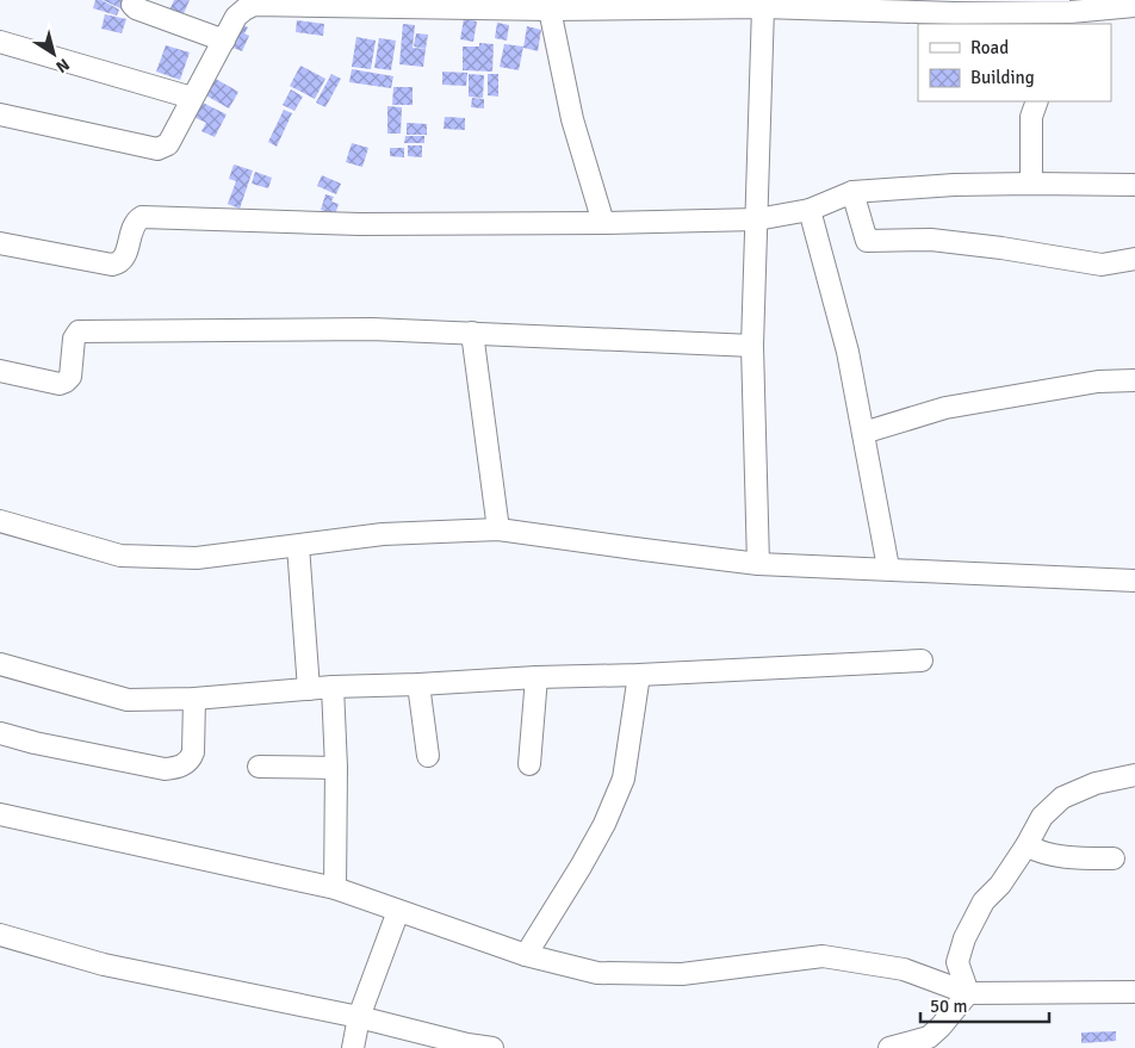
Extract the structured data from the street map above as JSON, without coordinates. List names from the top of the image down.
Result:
{
  "legend": ["Road", "Building"],
  "scale_bar": "50 m",
  "north": "bottom right"
}
